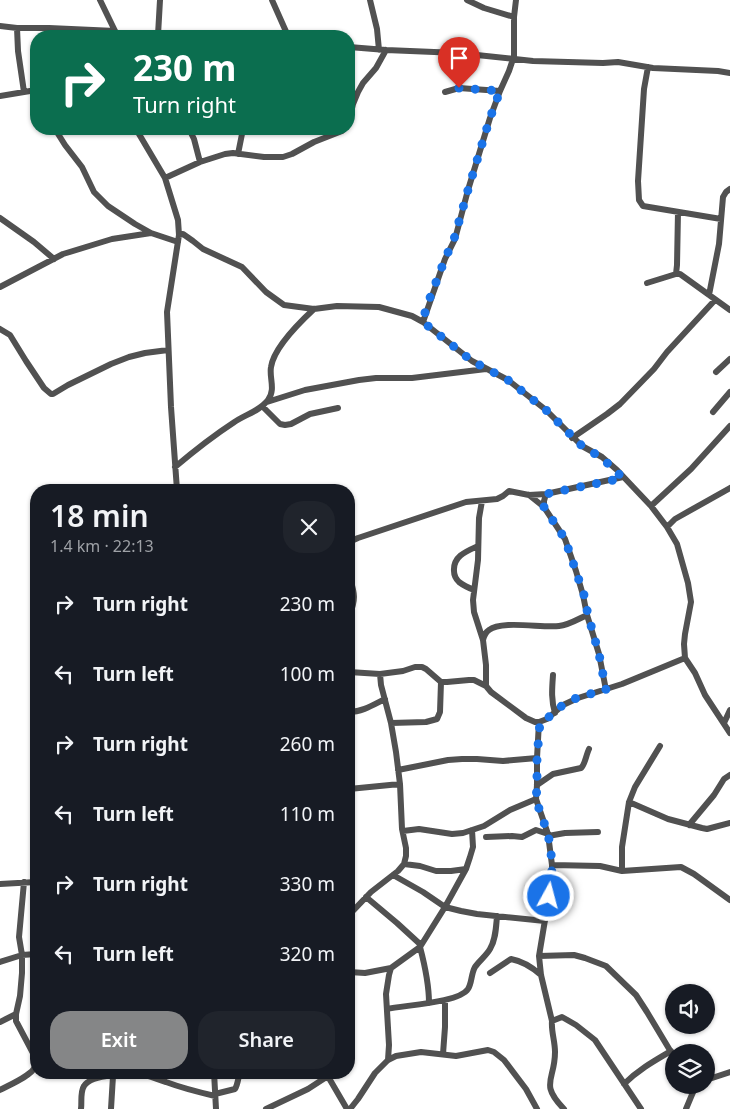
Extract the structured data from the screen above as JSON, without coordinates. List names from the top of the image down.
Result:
{
  "page": {
    "turn": ["230 m", "Turn right"],
    "heading": ["18 min", "1.4 km · 22:13"],
    "list": [
      {
        "name": "Turn right",
        "value": "230 m"
      },
      {
        "name": "Turn left",
        "value": "100 m"
      },
      {
        "name": "Turn right",
        "value": "260 m"
      },
      {
        "name": "Turn left",
        "value": "110 m"
      },
      {
        "name": "Turn right",
        "value": "330 m"
      },
      {
        "name": "Turn left",
        "value": "320 m"
      }
    ],
    "buttons": ["Exit", "Share"]
  }
}
